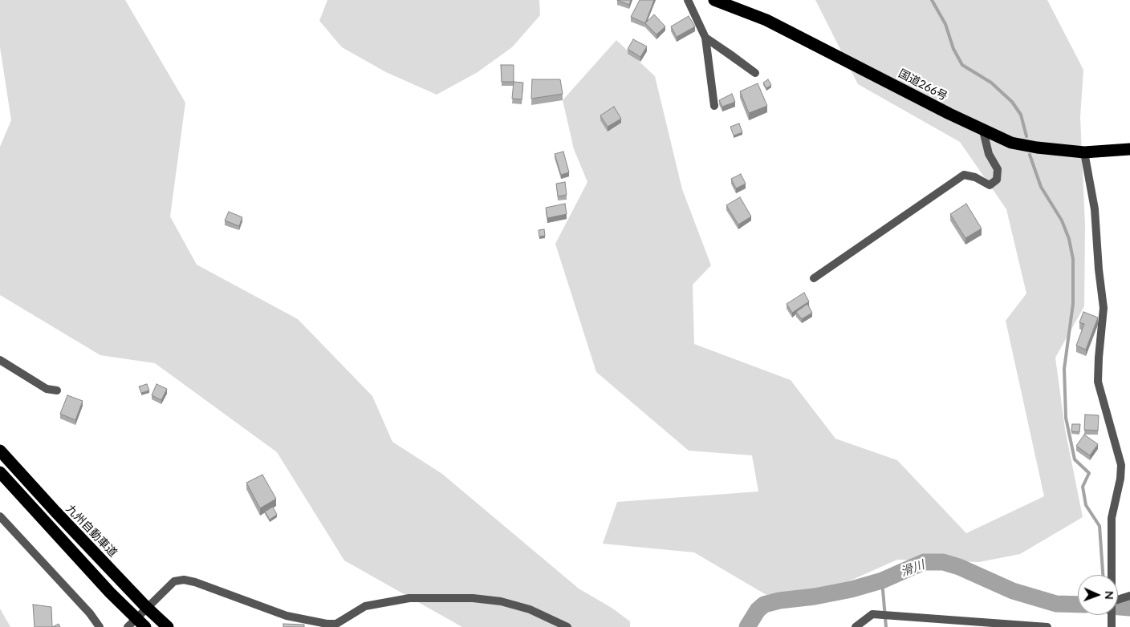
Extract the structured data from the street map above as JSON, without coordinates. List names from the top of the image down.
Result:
{
  "streets": {
    "highway": ["国道266号", "九州自動車道"]
  },
  "water": ["滑川"],
  "north": "right"
}
